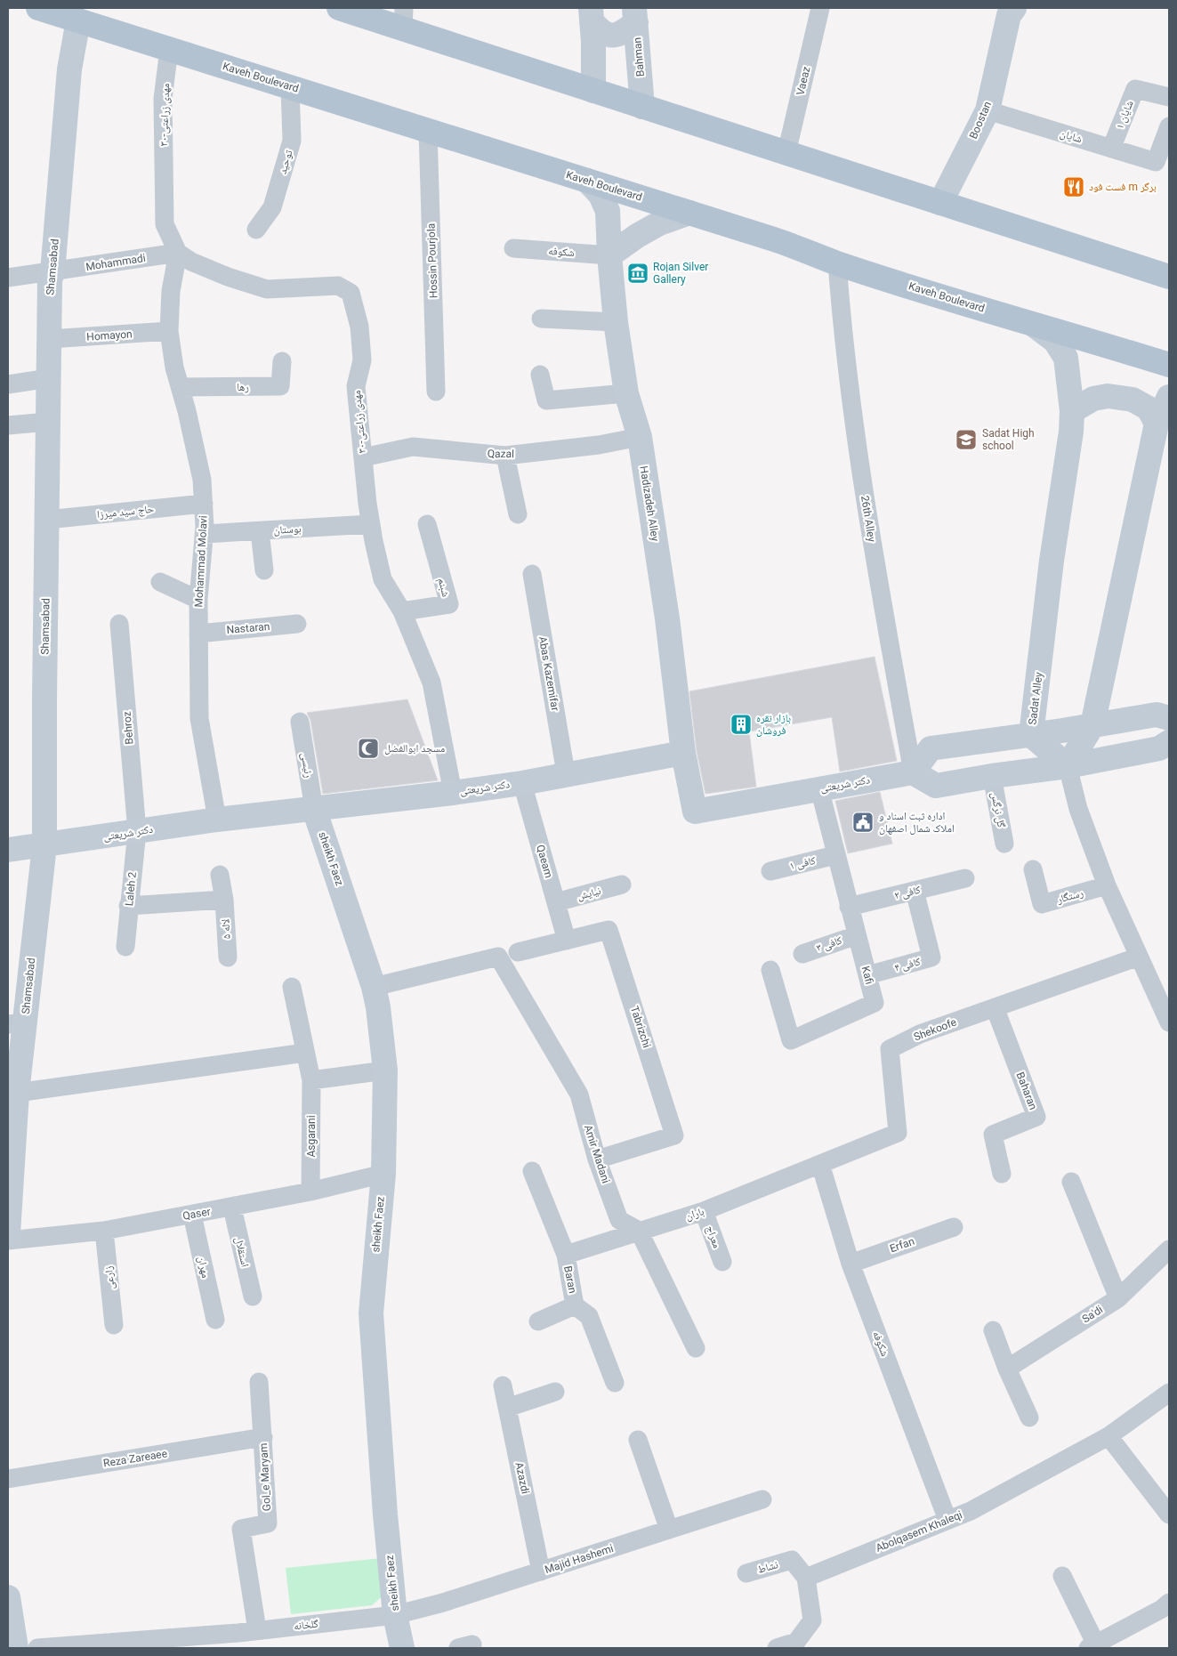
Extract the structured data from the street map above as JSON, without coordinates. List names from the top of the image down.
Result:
{
  "streets": {
    "main road": ["Kaveh Boulevard"],
    "street": [
      "Bahman",
      "Vaeaz",
      "۳۰-مهدی زراعتی",
      "شایان ۱",
      "Boostan",
      "شایان",
      "توحید",
      "شکوفه",
      "Hossin Pourjola",
      "Mohammadi",
      "Shamsabad",
      "Homayon",
      "رها",
      "Qazal",
      "Hadizadeh Alley",
      "حاج سید میرزا",
      "26th Alley",
      "بوستان",
      "Mohammad Molavi",
      "شبنم",
      "Nastaran",
      "Abas Kazemifar",
      "Sadat Alley",
      "Behroz",
      "رئیسی",
      "دکتر شریعتی",
      "گل نرگس",
      "sheikh Faez",
      "Qaeam",
      "کافی ۱",
      "Laleh 2",
      "کافی ۲",
      "نیایش",
      "رستگار",
      "لاله ۵",
      "کافی ۳",
      "کافی ۴",
      "Kafi",
      "Tabrizchi",
      "Shekoofe",
      "Baharan",
      "Asgarani",
      "Amir Madani",
      "Qaser",
      "باران",
      "معراج",
      "Erfan",
      "استقلال",
      "مهران",
      "زارعی",
      "Baran",
      "Sa'di",
      "Reza Zareaee",
      "Gol_e Maryam",
      "Azazdi",
      "Abolqasem Khaleqi",
      "Majid Hashemi",
      "نشاط",
      "گلخانه"
    ]
  },
  "crossings": [
    ["Kaveh Boulevard", "۳۰-مهدی زراعتی"],
    ["Kaveh Boulevard", "توحید"],
    ["Kaveh Boulevard", "Hossin Pourjola"],
    ["Kaveh Boulevard", "Shamsabad"],
    ["Kaveh Boulevard", "Hadizadeh Alley"],
    ["Kaveh Boulevard", "26th Alley"],
    ["Kaveh Boulevard", "Sadat Alley"],
    ["۳۰-مهدی زراعتی", "Mohammadi"],
    ["۳۰-مهدی زراعتی", "Qazal"],
    ["۳۰-مهدی زراعتی", "بوستان"],
    ["۳۰-مهدی زراعتی", "Mohammad Molavi"],
    ["۳۰-مهدی زراعتی", "شبنم"],
    ["۳۰-مهدی زراعتی", "دکتر شریعتی"],
    ["شایان ۱", "شایان"],
    ["Boostan", "شایان"],
    ["شکوفه", "Hadizadeh Alley"],
    ["شکوفه", "Shekoofe"],
    ["شکوفه", "باران"],
    ["شکوفه", "Erfan"],
    ["شکوفه", "Abolqasem Khaleqi"],
    ["Mohammadi", "Shamsabad"],
    ["Mohammadi", "Mohammad Molavi"],
    ["Shamsabad", "Homayon"],
    ["Shamsabad", "حاج سید میرزا"],
    ["Shamsabad", "دکتر شریعتی"],
    ["Homayon", "Mohammad Molavi"],
    ["رها", "Mohammad Molavi"],
    ["Qazal", "Hadizadeh Alley"],
    ["Hadizadeh Alley", "دکتر شریعتی"],
    ["حاج سید میرزا", "Mohammad Molavi"],
    ["26th Alley", "دکتر شریعتی"],
    ["بوستان", "Mohammad Molavi"],
    ["Mohammad Molavi", "Nastaran"],
    ["Mohammad Molavi", "دکتر شریعتی"],
    ["Abas Kazemifar", "دکتر شریعتی"],
    ["Behroz", "دکتر شریعتی"],
    ["Behroz", "Laleh 2"],
    ["رئیسی", "دکتر شریعتی"],
    ["رئیسی", "sheikh Faez"],
    ["دکتر شریعتی", "sheikh Faez"],
    ["دکتر شریعتی", "Qaeam"],
    ["دکتر شریعتی", "Laleh 2"],
    ["دکتر شریعتی", "Kafi"],
    ["sheikh Faez", "Amir Madani"],
    ["sheikh Faez", "Qaser"],
    ["sheikh Faez", "Majid Hashemi"],
    ["sheikh Faez", "گلخانه"],
    ["Qaeam", "نیایش"],
    ["Qaeam", "Tabrizchi"],
    ["کافی ۱", "Kafi"],
    ["کافی ۲", "کافی ۴"],
    ["کافی ۲", "Kafi"],
    ["کافی ۳", "Kafi"],
    ["کافی ۴", "Kafi"],
    ["Tabrizchi", "Amir Madani"],
    ["Shekoofe", "Baharan"],
    ["Shekoofe", "باران"],
    ["Asgarani", "Qaser"],
    ["Amir Madani", "باران"],
    ["Qaser", "استقلال"],
    ["Qaser", "مهران"],
    ["Qaser", "زارعی"],
    ["باران", "معراج"],
    ["باران", "Baran"],
    ["Reza Zareaee", "Gol_e Maryam"],
    ["Gol_e Maryam", "گلخانه"],
    ["Azazdi", "Majid Hashemi"],
    ["Abolqasem Khaleqi", "نشاط"],
    ["Majid Hashemi", "گلخانه"]
  ],
  "places": {
    "restaurant": ["فست فود m برگر"],
    "museum": ["Rojan Silver Gallery"],
    "school or university": ["Sadat High school"],
    "building": ["بازار نقره فروشان"],
    "mosque": ["مسجد ابوالفضل"],
    "public building": ["اداره ثبت اسناد و املاک شمال اصفهان"]
  }
}
